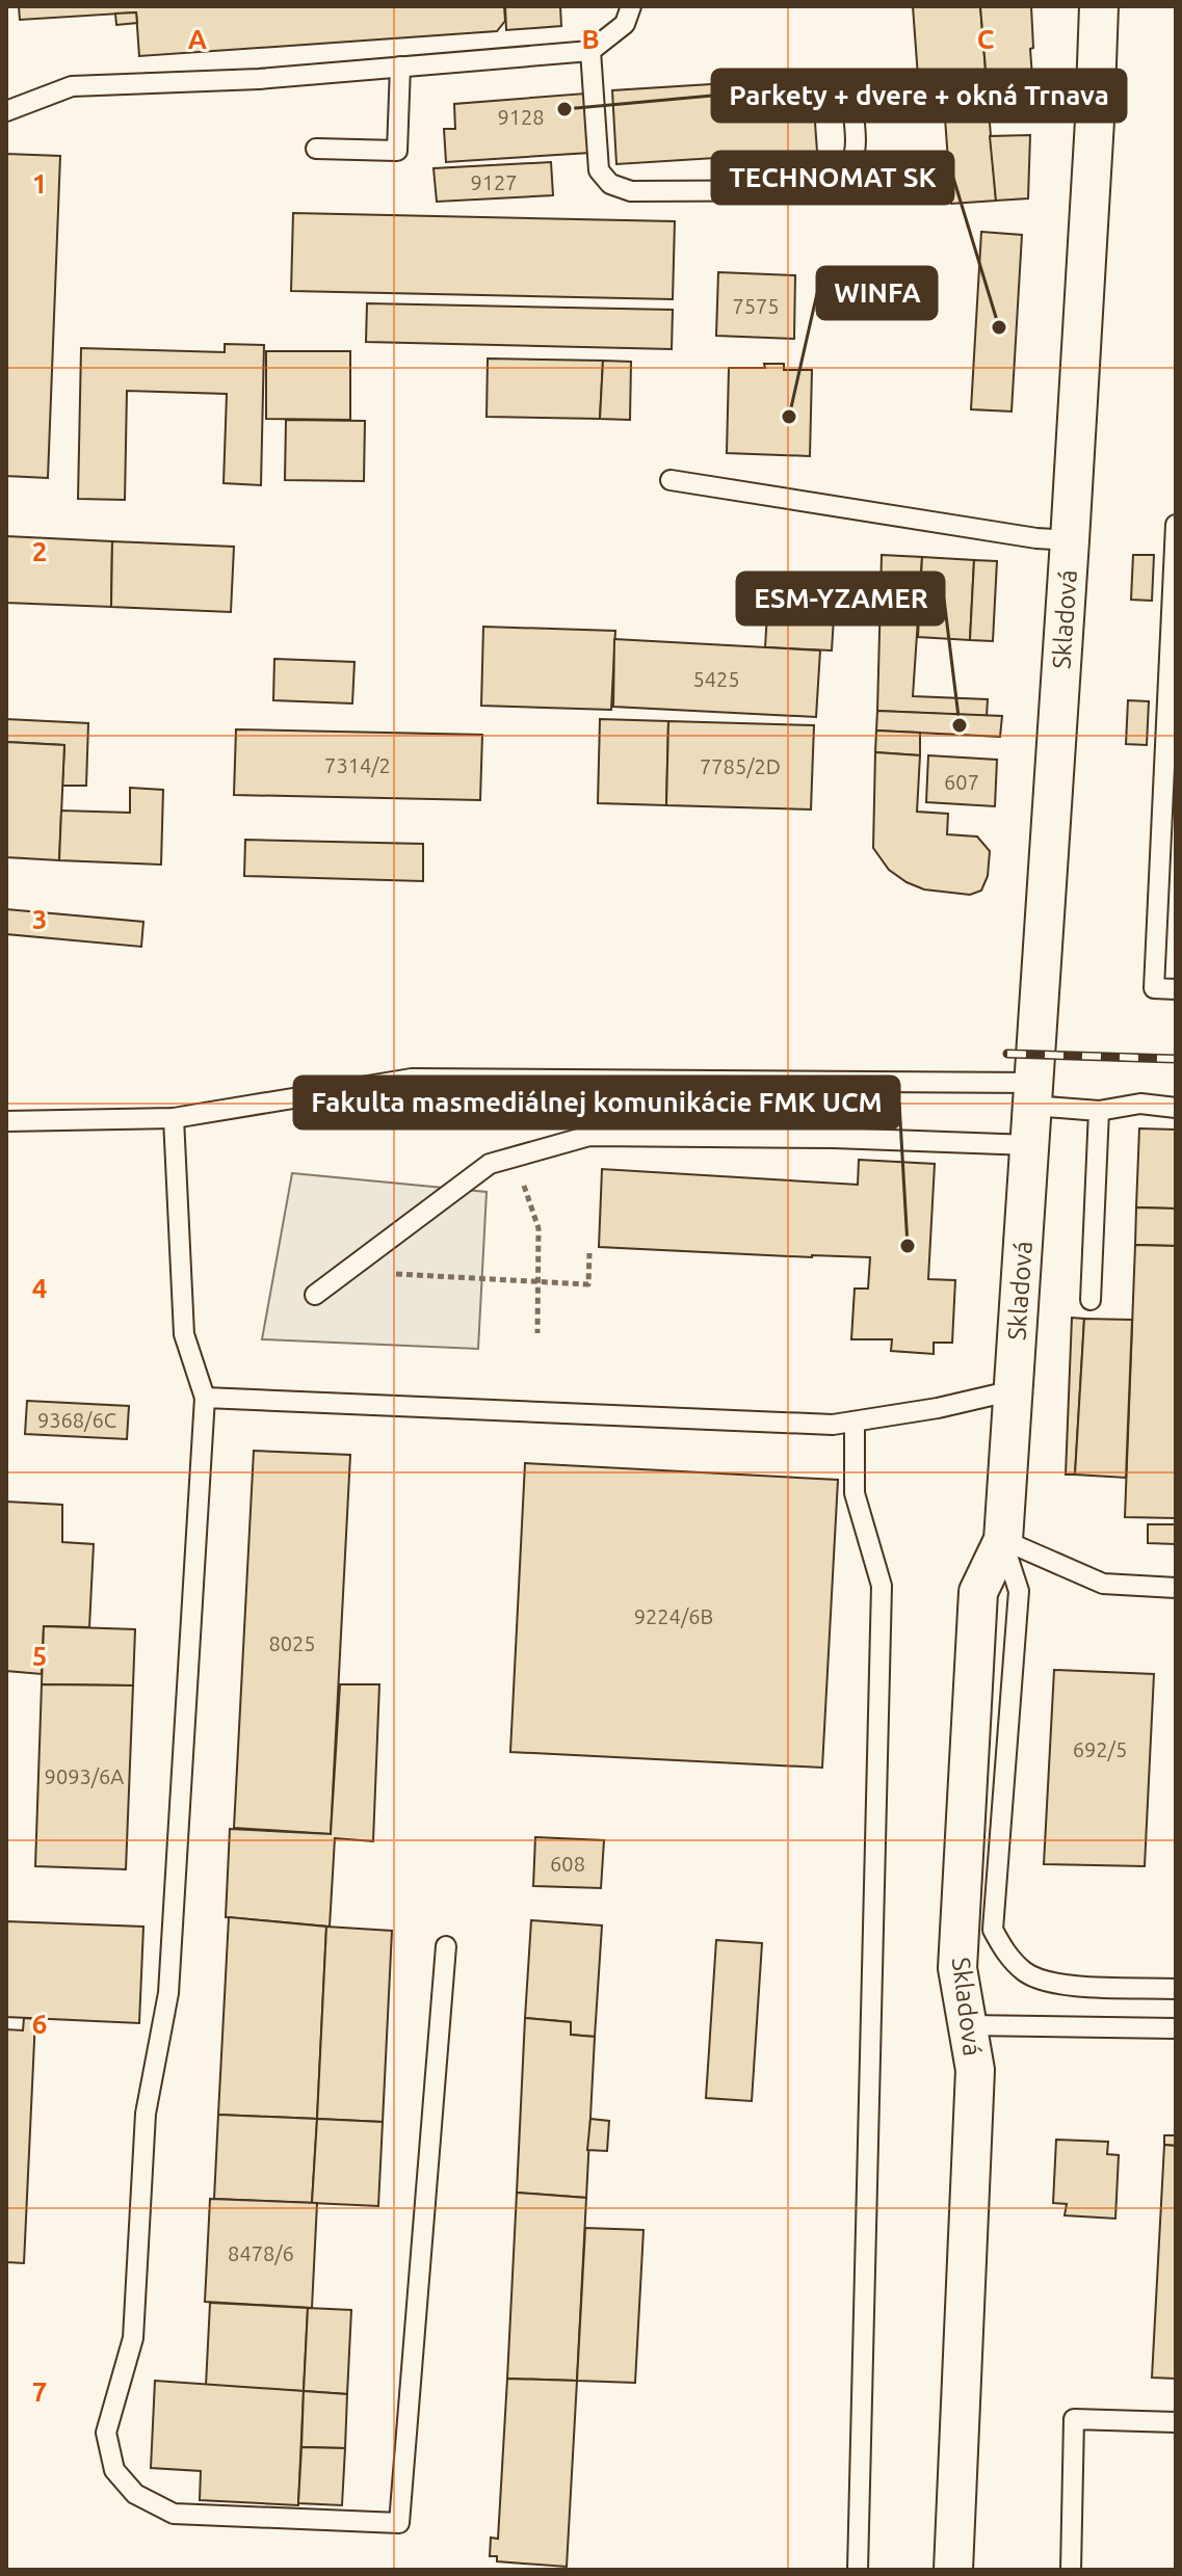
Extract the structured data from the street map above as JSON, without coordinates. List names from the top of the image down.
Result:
{
  "streets": {
    "street": ["Skladová"]
  },
  "places": [
    "Parkety + dvere + okná Trnava",
    "TECHNOMAT SK",
    "WINFA",
    "ESM-YZAMER",
    "Fakulta masmediálnej komunikácie FMK UCM"
  ],
  "house_numbers": [
    "9128",
    "9127",
    "7575",
    "5425",
    "7314/2",
    "7785/2D",
    "607",
    "9368/6C",
    "9224/6B",
    "8025",
    "692/5",
    "9093/6A",
    "608",
    "8478/6"
  ],
  "grid": {
    "columns": ["A", "B", "C"],
    "rows": [
      "1",
      "2",
      "3",
      "4",
      "5",
      "6",
      "7"
    ]
  }
}
